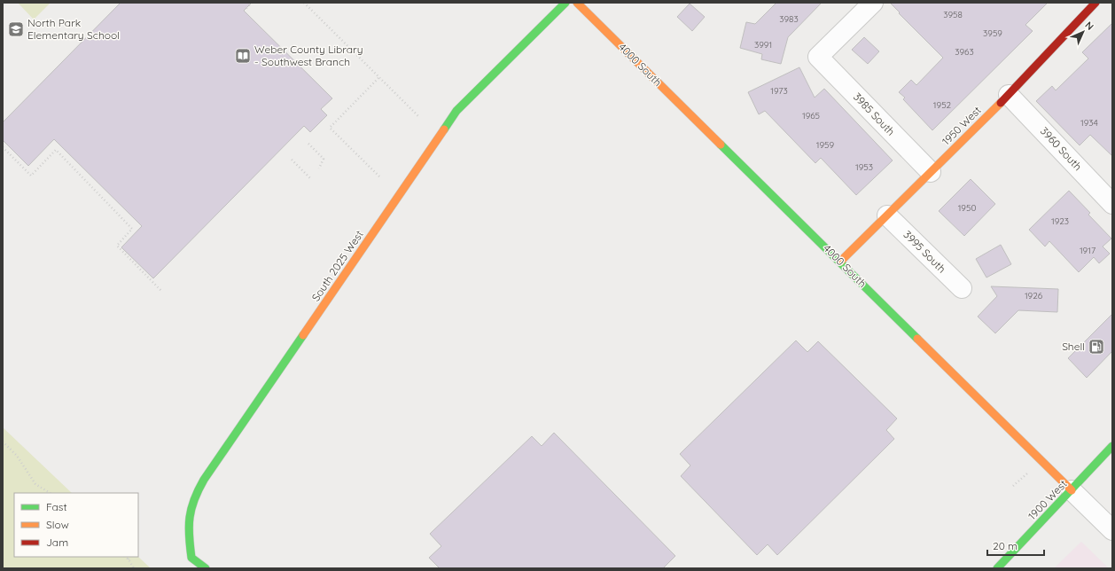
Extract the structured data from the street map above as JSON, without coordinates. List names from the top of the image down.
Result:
{
  "streets": {
    "street": [
      "4000 South",
      "3985 South",
      "1950 West",
      "3960 South",
      "3995 South",
      "South 2025 West",
      "1900 West"
    ]
  },
  "crossings": [
    ["4000 South", "1950 West"],
    ["4000 South", "1900 West"],
    ["3985 South", "1950 West"],
    ["1950 West", "3960 South"],
    ["1950 West", "3995 South"]
  ],
  "places": {
    "school or university": ["North Park Elementary School"],
    "library": ["Weber County Library - Southwest Branch"],
    "fuel station": ["Shell"]
  },
  "house_numbers": [
    "3958",
    "3983",
    "3959",
    "3991",
    "3963",
    "1973",
    "1952",
    "1965",
    "1934",
    "1959",
    "1953",
    "1950",
    "1923",
    "1917",
    "1926"
  ],
  "legend": ["Fast", "Slow", "Jam"],
  "scale_bar": "20 m",
  "north": "top right"
}
